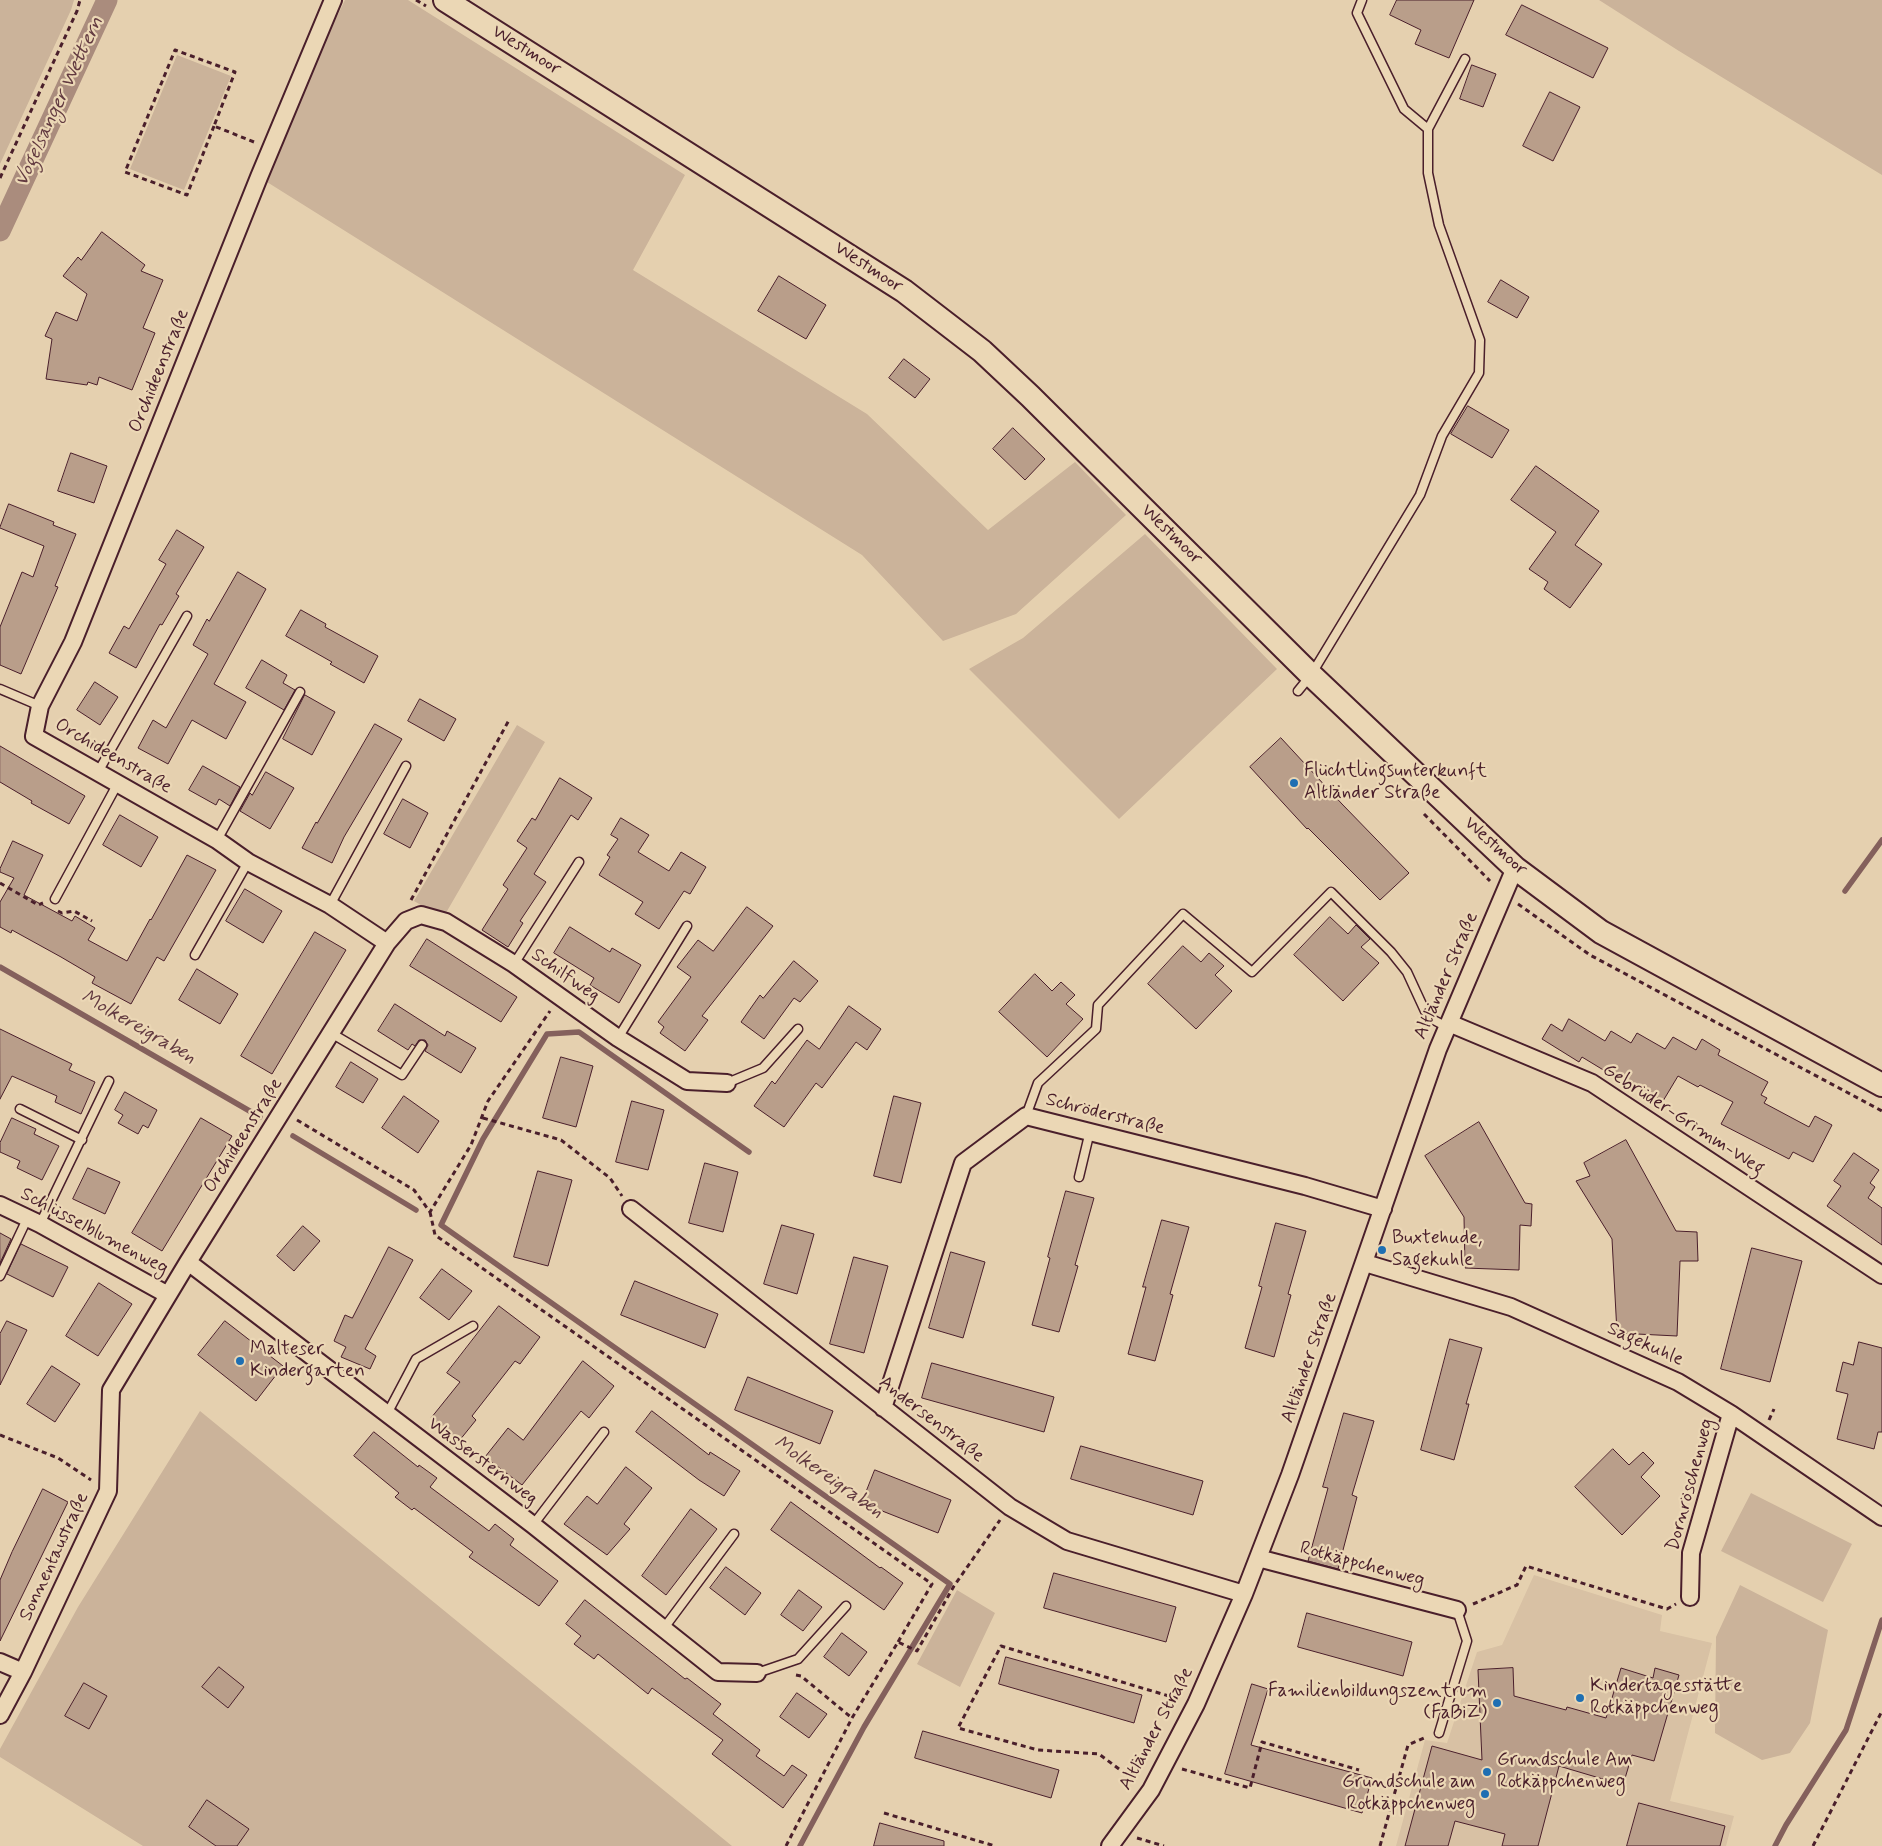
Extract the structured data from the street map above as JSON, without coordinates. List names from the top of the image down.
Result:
{
  "streets": {
    "street": [
      "Westmoor",
      "Orchideenstraße",
      "Schilfweg",
      "Altländer Straße",
      "Schröderstraße",
      "Gebrüder-Grimm-Weg",
      "Schlüsselblumenweg",
      "Sagekuhle",
      "Andersenstraße",
      "Wassersternweg",
      "Dornröschenweg",
      "Sonnentaustraße",
      "Rotkäppchenweg"
    ]
  },
  "crossings": [
    ["Westmoor", "Altländer Straße"],
    ["Orchideenstraße", "Schlüsselblumenweg"],
    ["Orchideenstraße", "Wassersternweg"],
    ["Orchideenstraße", "Sonnentaustraße"],
    ["Altländer Straße", "Schröderstraße"],
    ["Altländer Straße", "Gebrüder-Grimm-Weg"],
    ["Altländer Straße", "Sagekuhle"],
    ["Altländer Straße", "Andersenstraße"],
    ["Altländer Straße", "Rotkäppchenweg"],
    ["Schröderstraße", "Andersenstraße"],
    ["Sagekuhle", "Dornröschenweg"]
  ],
  "water": ["Vogelsanger Wettern", "Molkereigraben"],
  "places": [
    "Flüchtlingsunterkunft Altländer Straße",
    "Buxtehude, Sagekuhle",
    "Malteser Kindergarten",
    "Kindertagesstätte Rotkäppchenweg",
    "Familienbildungszentrum (FaBiZ)",
    "Grundschule Am Rotkäppchenweg",
    "Grundschule am Rotkäppchenweg"
  ]
}
